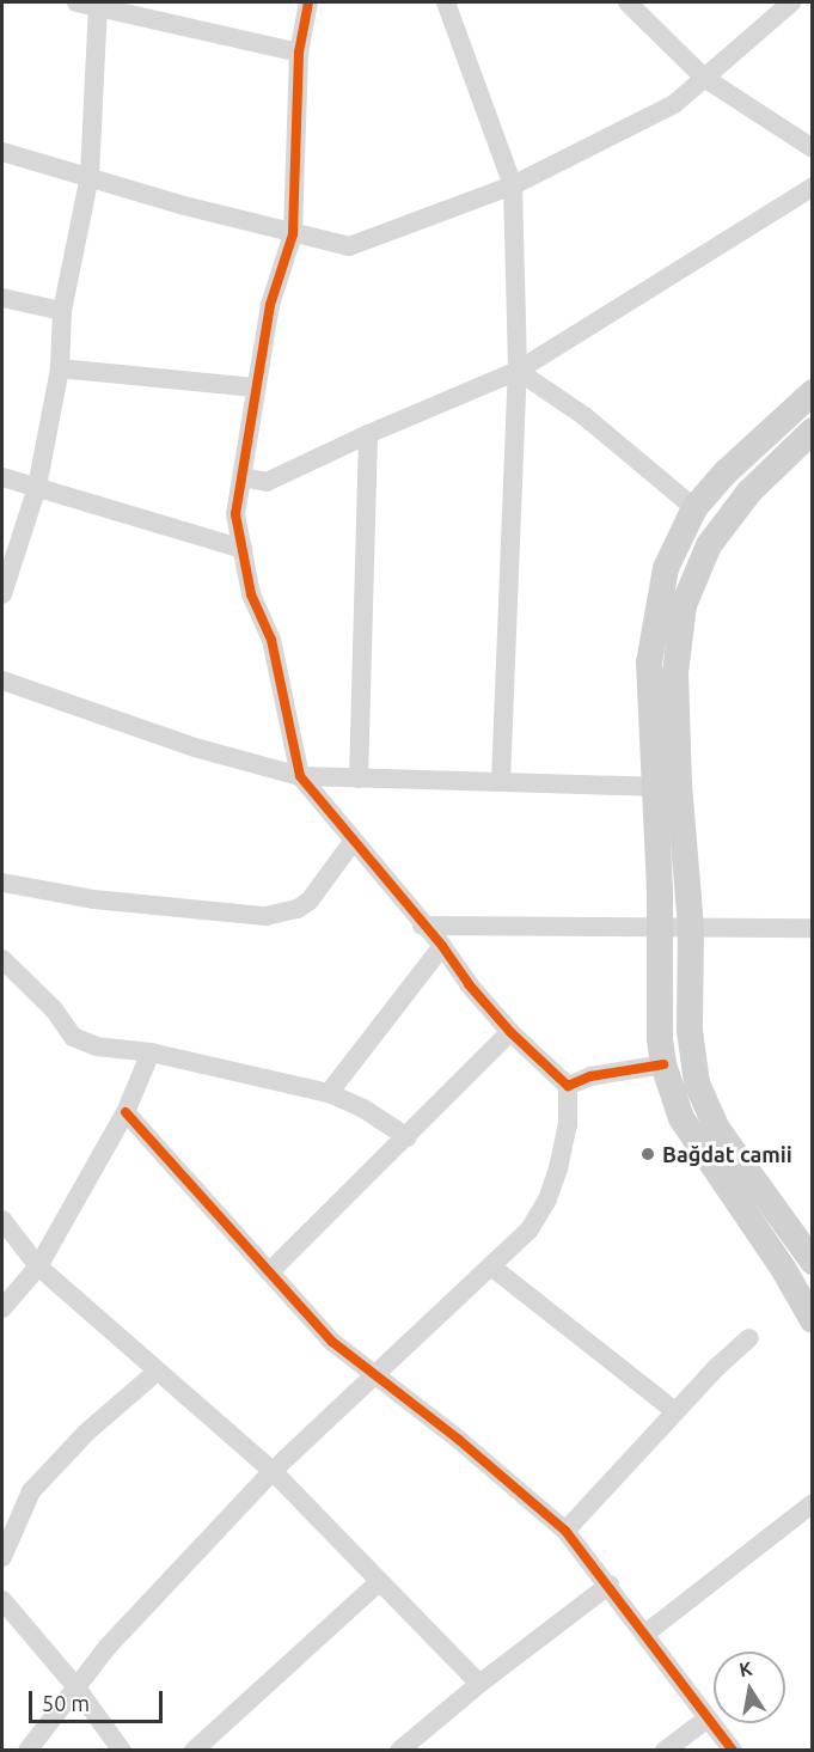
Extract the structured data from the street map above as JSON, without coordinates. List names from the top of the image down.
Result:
{
  "places": ["Bağdat camii"],
  "scale_bar": "50 m",
  "north": "top"
}
